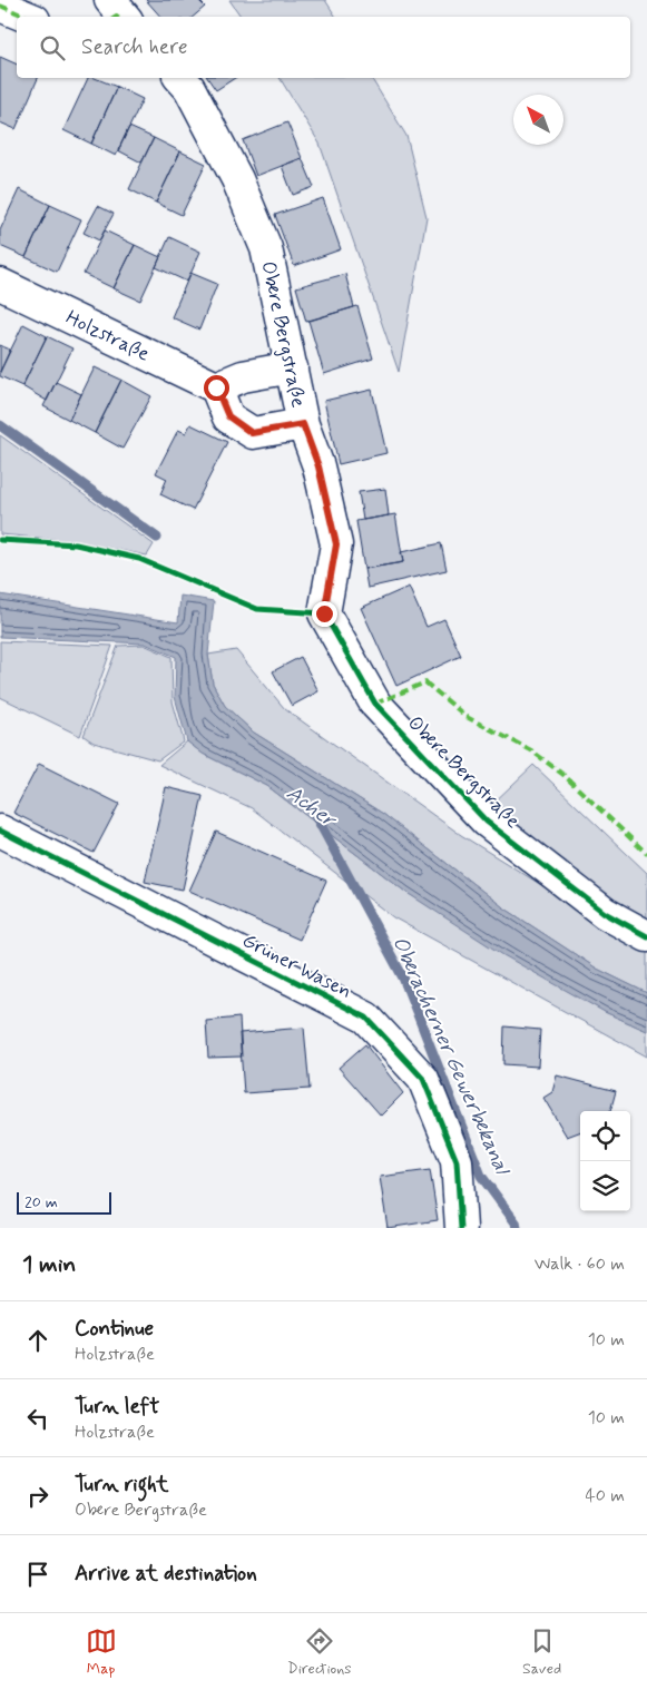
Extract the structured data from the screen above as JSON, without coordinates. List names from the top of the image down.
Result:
{
  "streets": {
    "street": ["Obere Bergstraße", "Holzstraße", "Grüner Wasen"]
  },
  "water": ["Acher", "Oberacherner Gewerbekanal"],
  "scale_bar": "20 m",
  "north": "top left",
  "page": {
    "search": "Search here",
    "scale": "20 m",
    "heading": ["1 min", "Walk · 60 m"],
    "list": [
      ["Continue", "Holzstraße", "10 m"],
      ["Turn left", "Holzstraße", "10 m"],
      ["Turn right", "Obere Bergstraße", "40 m"],
      "Arrive at destination"
    ],
    "nav": ["Map", "Directions", "Saved"]
  }
}
